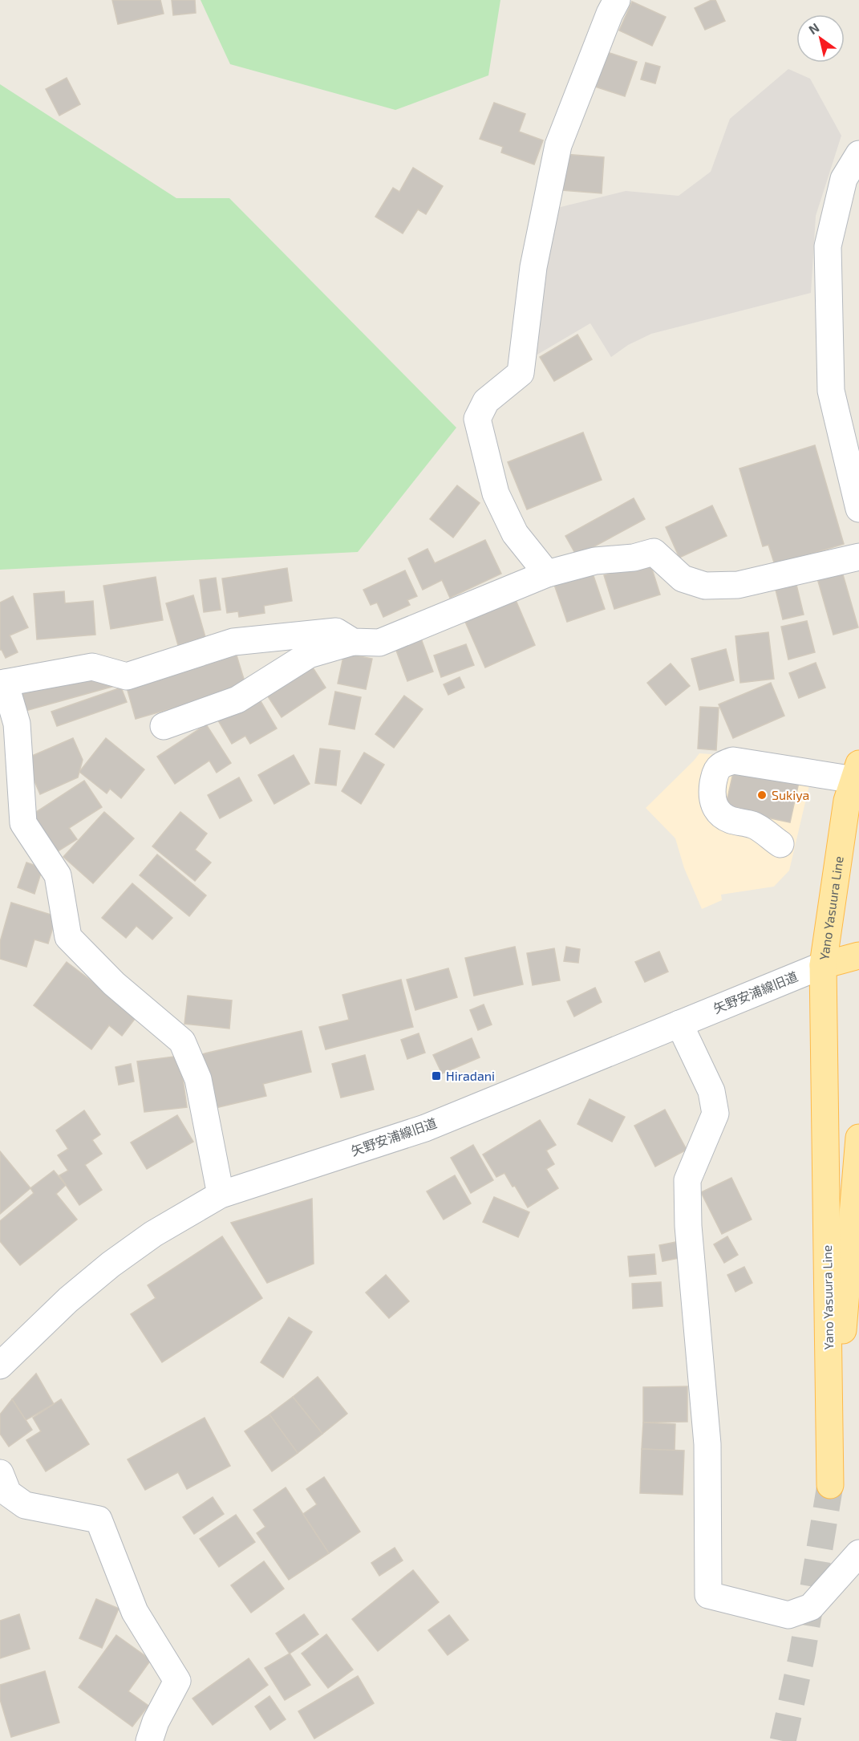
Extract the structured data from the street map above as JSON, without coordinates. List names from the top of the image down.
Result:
{
  "streets": {
    "main road": ["Yano Yasuura Line"],
    "street": ["矢野安浦線旧道"]
  },
  "crossings": [
    ["Yano Yasuura Line", "矢野安浦線旧道"]
  ],
  "places": {
    "other": ["Sukiya"],
    "transit": ["Hiradani"]
  },
  "north": "top left"
}
